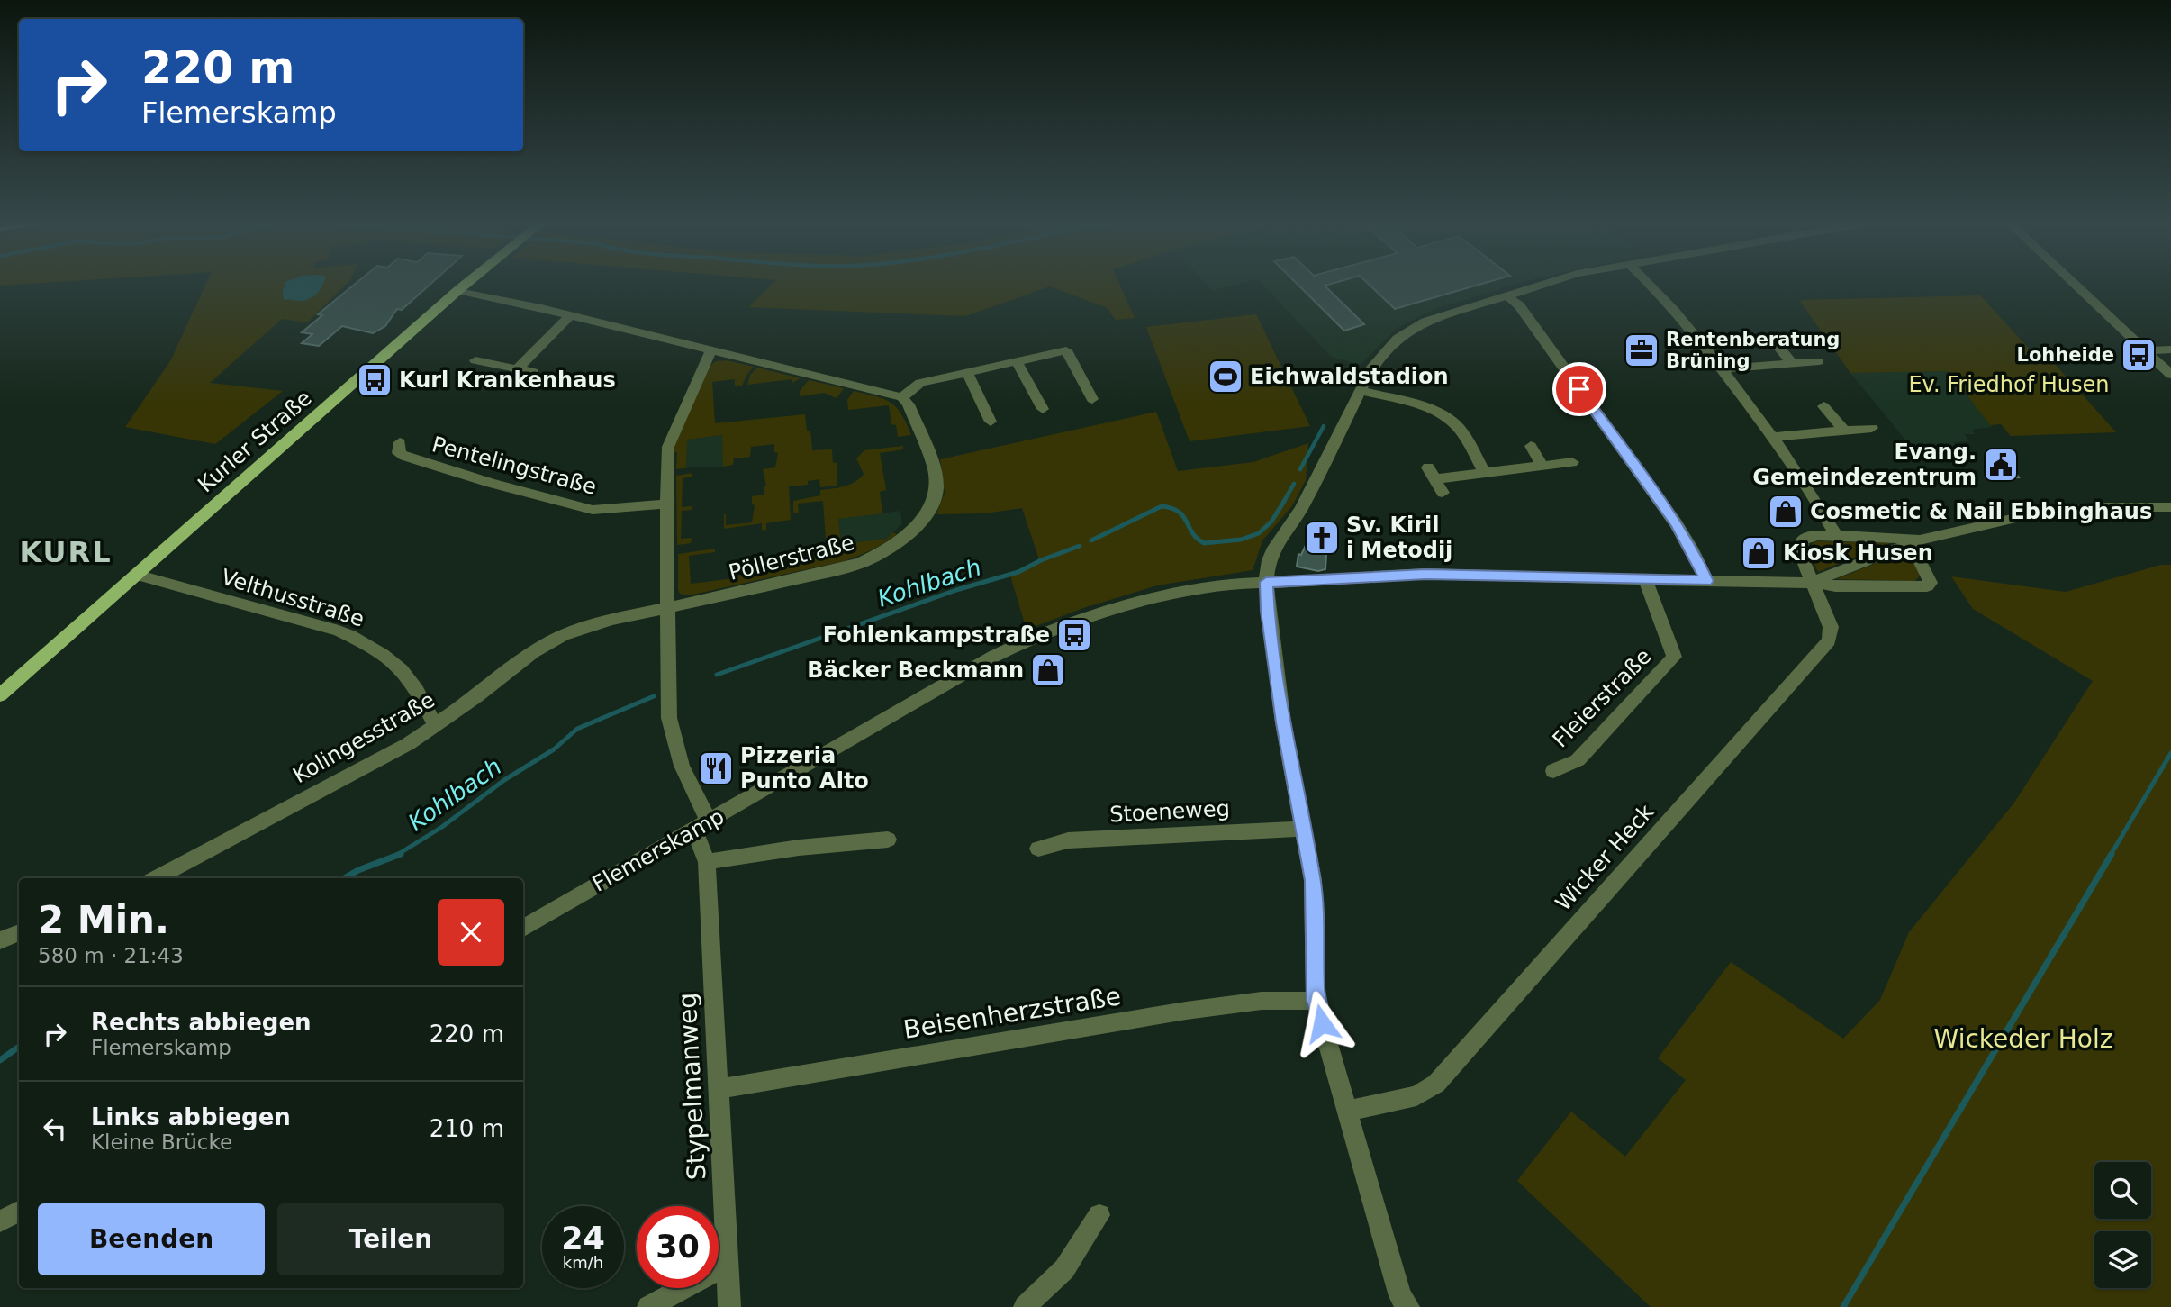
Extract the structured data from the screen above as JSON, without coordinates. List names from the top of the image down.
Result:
{
  "streets": {
    "main road": ["Kurler Straße"],
    "street": [
      "Pentelingstraße",
      "Pöllerstraße",
      "Velthusstraße",
      "Fleierstraße",
      "Kolingesstraße",
      "Stoeneweg",
      "Flemerskamp",
      "Wicker Heck",
      "Beisenherzstraße",
      "Stypelmanweg"
    ]
  },
  "crossings": [
    ["Kurler Straße", "Velthusstraße"],
    ["Pöllerstraße", "Kolingesstraße"],
    ["Velthusstraße", "Kolingesstraße"],
    ["Fleierstraße", "Flemerskamp"],
    ["Flemerskamp", "Wicker Heck"],
    ["Flemerskamp", "Stypelmanweg"],
    ["Beisenherzstraße", "Stypelmanweg"]
  ],
  "districts": ["KURL"],
  "water": ["Kohlbach"],
  "parks": ["Ev. Friedhof Husen", "Wickeder Holz"],
  "places": {
    "office": ["Rentenberatung Brüning"],
    "bus stop": ["Lohheide", "Kurl Krankenhaus", "Fohlenkampstraße"],
    "sports": ["Eichwaldstadion"],
    "public building": ["Evang. Gemeindezentrum"],
    "shop": ["Cosmetic & Nail Ebbinghaus", "Kiosk Husen", "Bäcker Beckmann"],
    "church": ["Sv. Kiril i Metodij"],
    "restaurant": ["Pizzeria Punto Alto"]
  },
  "page": {
    "turn": ["220 m", "Flemerskamp"],
    "heading": ["2 Min.", "580 m · 21:43"],
    "list": [
      {
        "name": "Rechts abbiegen",
        "note": "Flemerskamp",
        "value": "220 m"
      },
      {
        "name": "Links abbiegen",
        "note": "Kleine Brücke",
        "value": "210 m"
      }
    ],
    "buttons": ["Beenden", "Teilen"],
    "speed": "24 km/h",
    "limit": "30"
  }
}
